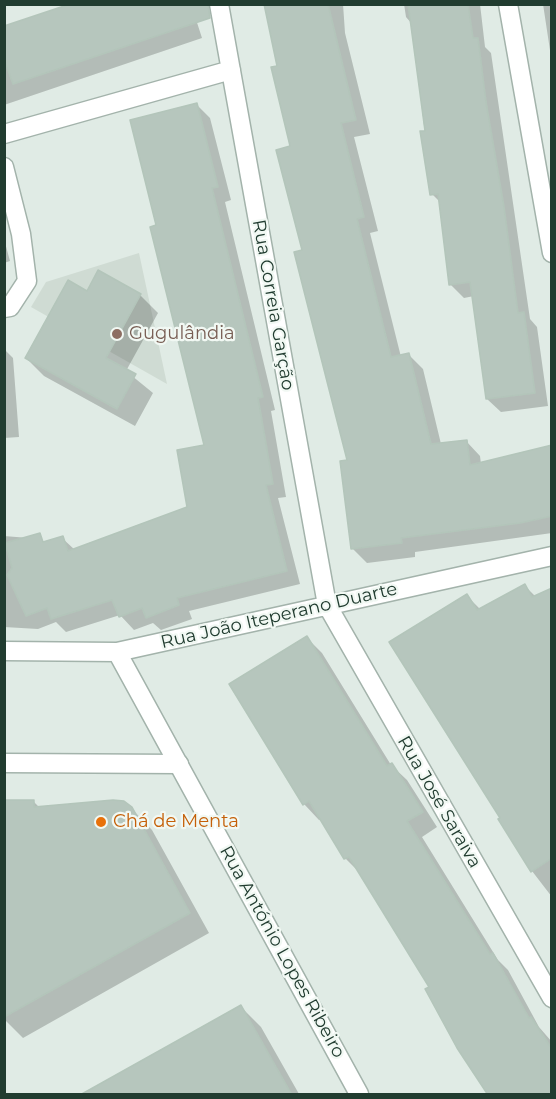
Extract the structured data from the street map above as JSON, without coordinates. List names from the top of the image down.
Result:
{
  "streets": {
    "street": [
      "Rua Correia Garção",
      "Rua João Iteperano Duarte",
      "Rua José Saraiva",
      "Rua António Lopes Ribeiro"
    ]
  },
  "crossings": [
    ["Rua Correia Garção", "Rua João Iteperano Duarte"],
    ["Rua Correia Garção", "Rua José Saraiva"],
    ["Rua João Iteperano Duarte", "Rua José Saraiva"],
    ["Rua João Iteperano Duarte", "Rua António Lopes Ribeiro"]
  ],
  "places": ["Gugulândia", "Chá de Menta"]
}
